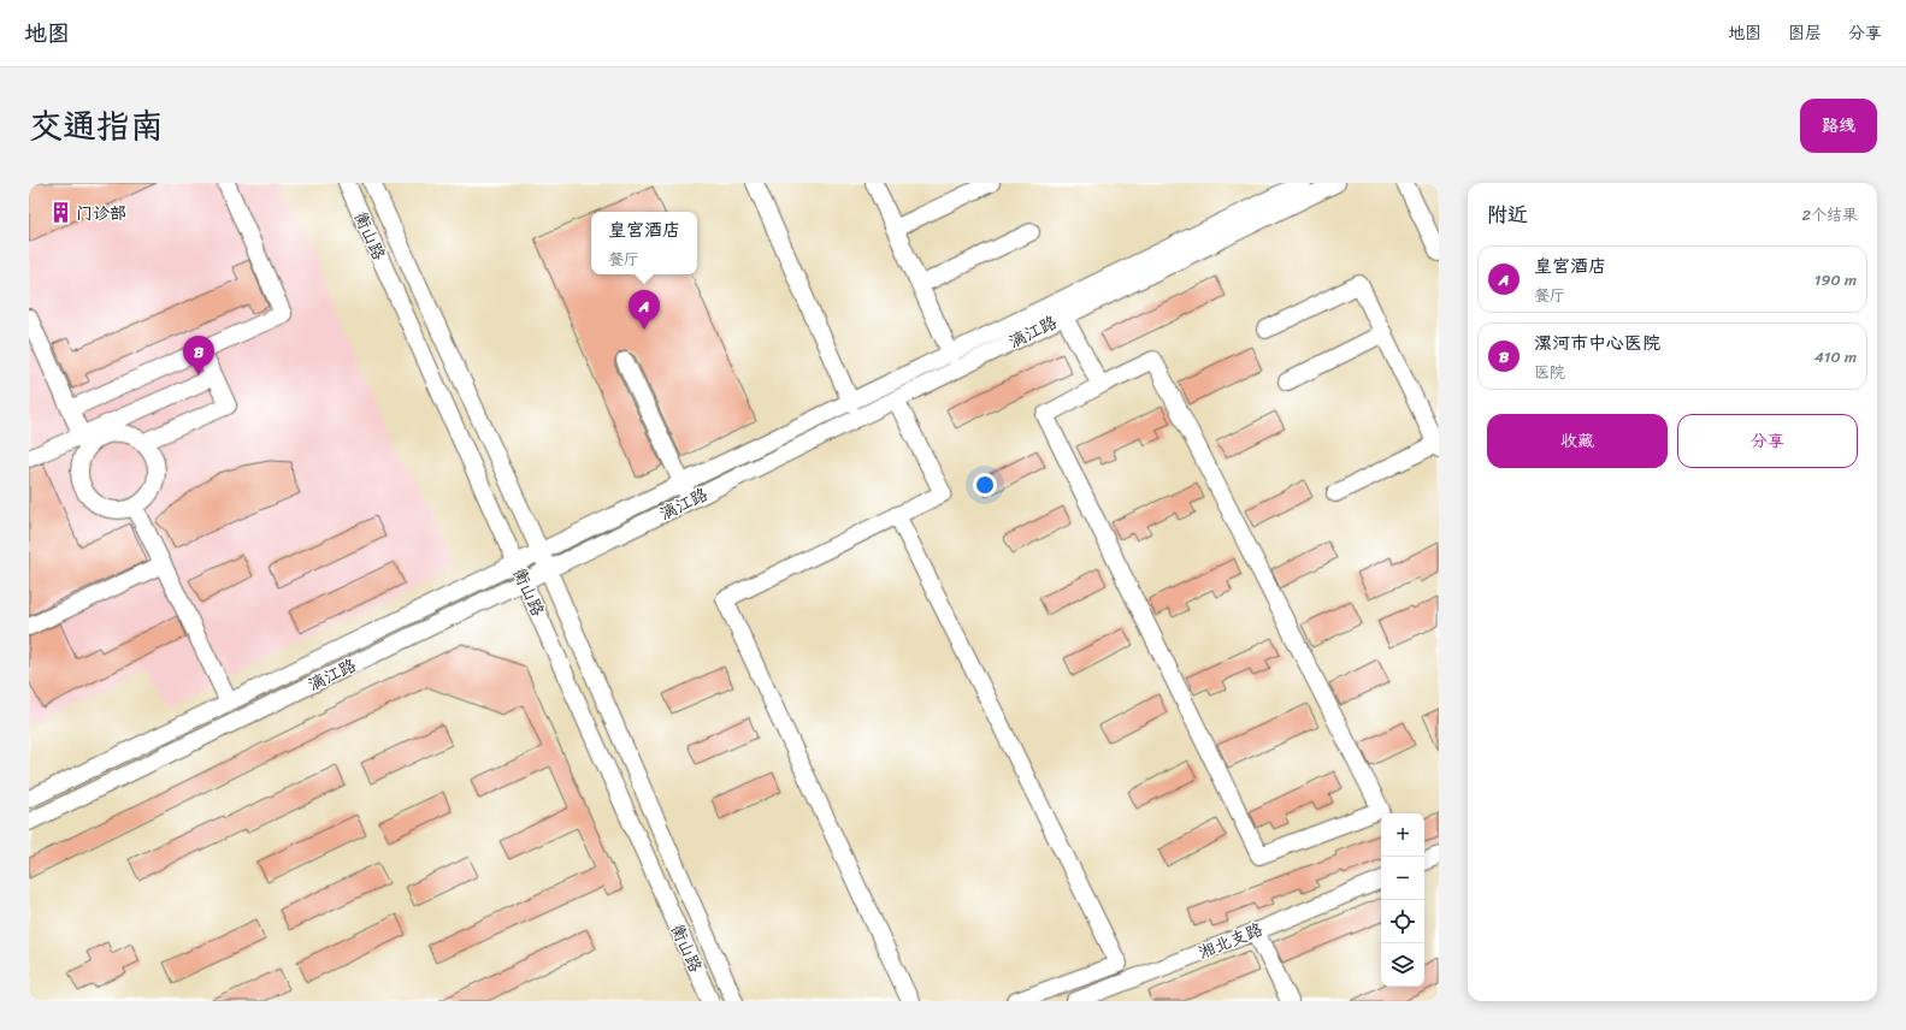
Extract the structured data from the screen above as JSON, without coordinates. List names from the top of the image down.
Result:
{
  "streets": {
    "street": ["衡山路", "漓江路", "湘北支路"]
  },
  "crossings": [
    ["衡山路", "漓江路"]
  ],
  "places": {
    "building": ["门诊部"]
  },
  "page": {
    "header": "地图",
    "nav": ["地图", "图层", "分享"],
    "title": "交通指南",
    "buttons": [
      "路线",
      ["收藏", "分享"]
    ],
    "heading": ["附近", "2个结果"],
    "popup": ["皇宫酒店", "餐厅"],
    "list": [
      {
        "mark": "A",
        "name": "皇宫酒店",
        "note": "餐厅",
        "value": "190 m"
      },
      {
        "mark": "B",
        "name": "漯河市中心医院",
        "note": "医院",
        "value": "410 m"
      }
    ],
    "pins": ["A", "B"],
    "map_buttons": ["+", "−"]
  }
}
